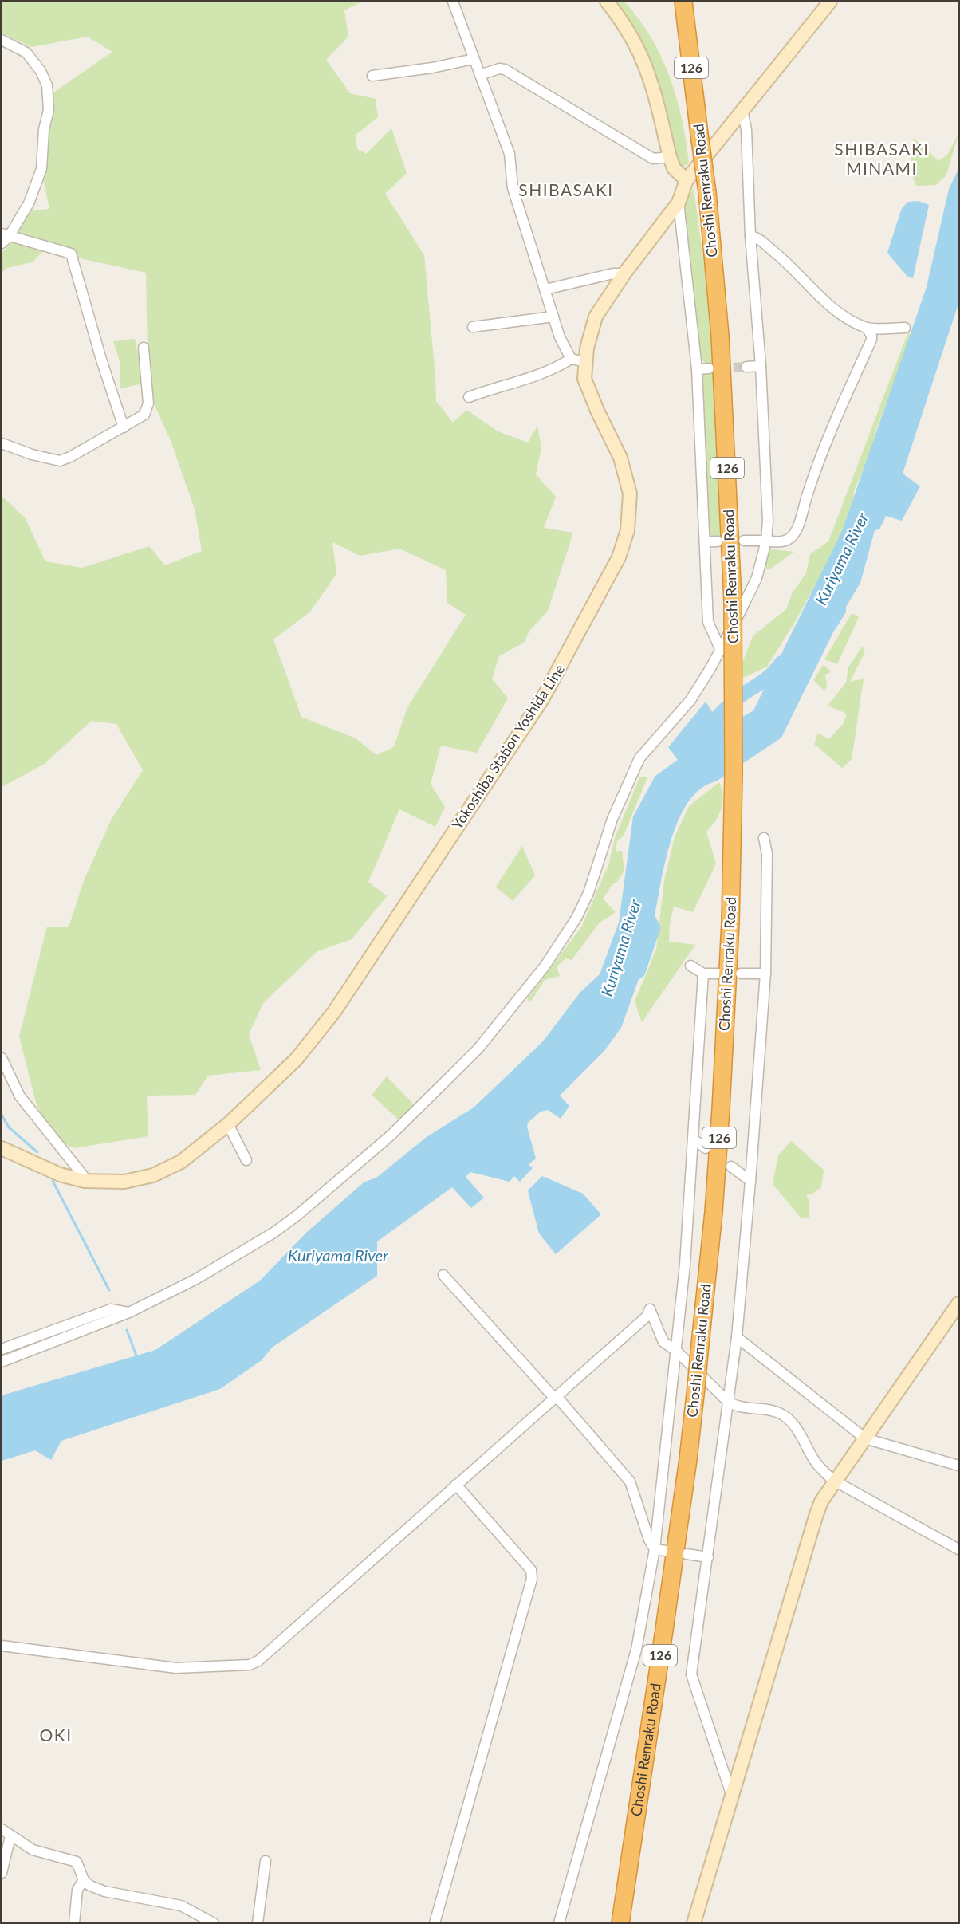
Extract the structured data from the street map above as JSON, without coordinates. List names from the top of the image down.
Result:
{
  "streets": {
    "highway": ["126", "Choshi Renraku Road"],
    "main road": ["Yokoshiba Station Yoshida Line"]
  },
  "districts": ["SHIBASAKI MINAMI", "SHIBASAKI", "OKI"],
  "water": ["Kuriyama River"]
}
